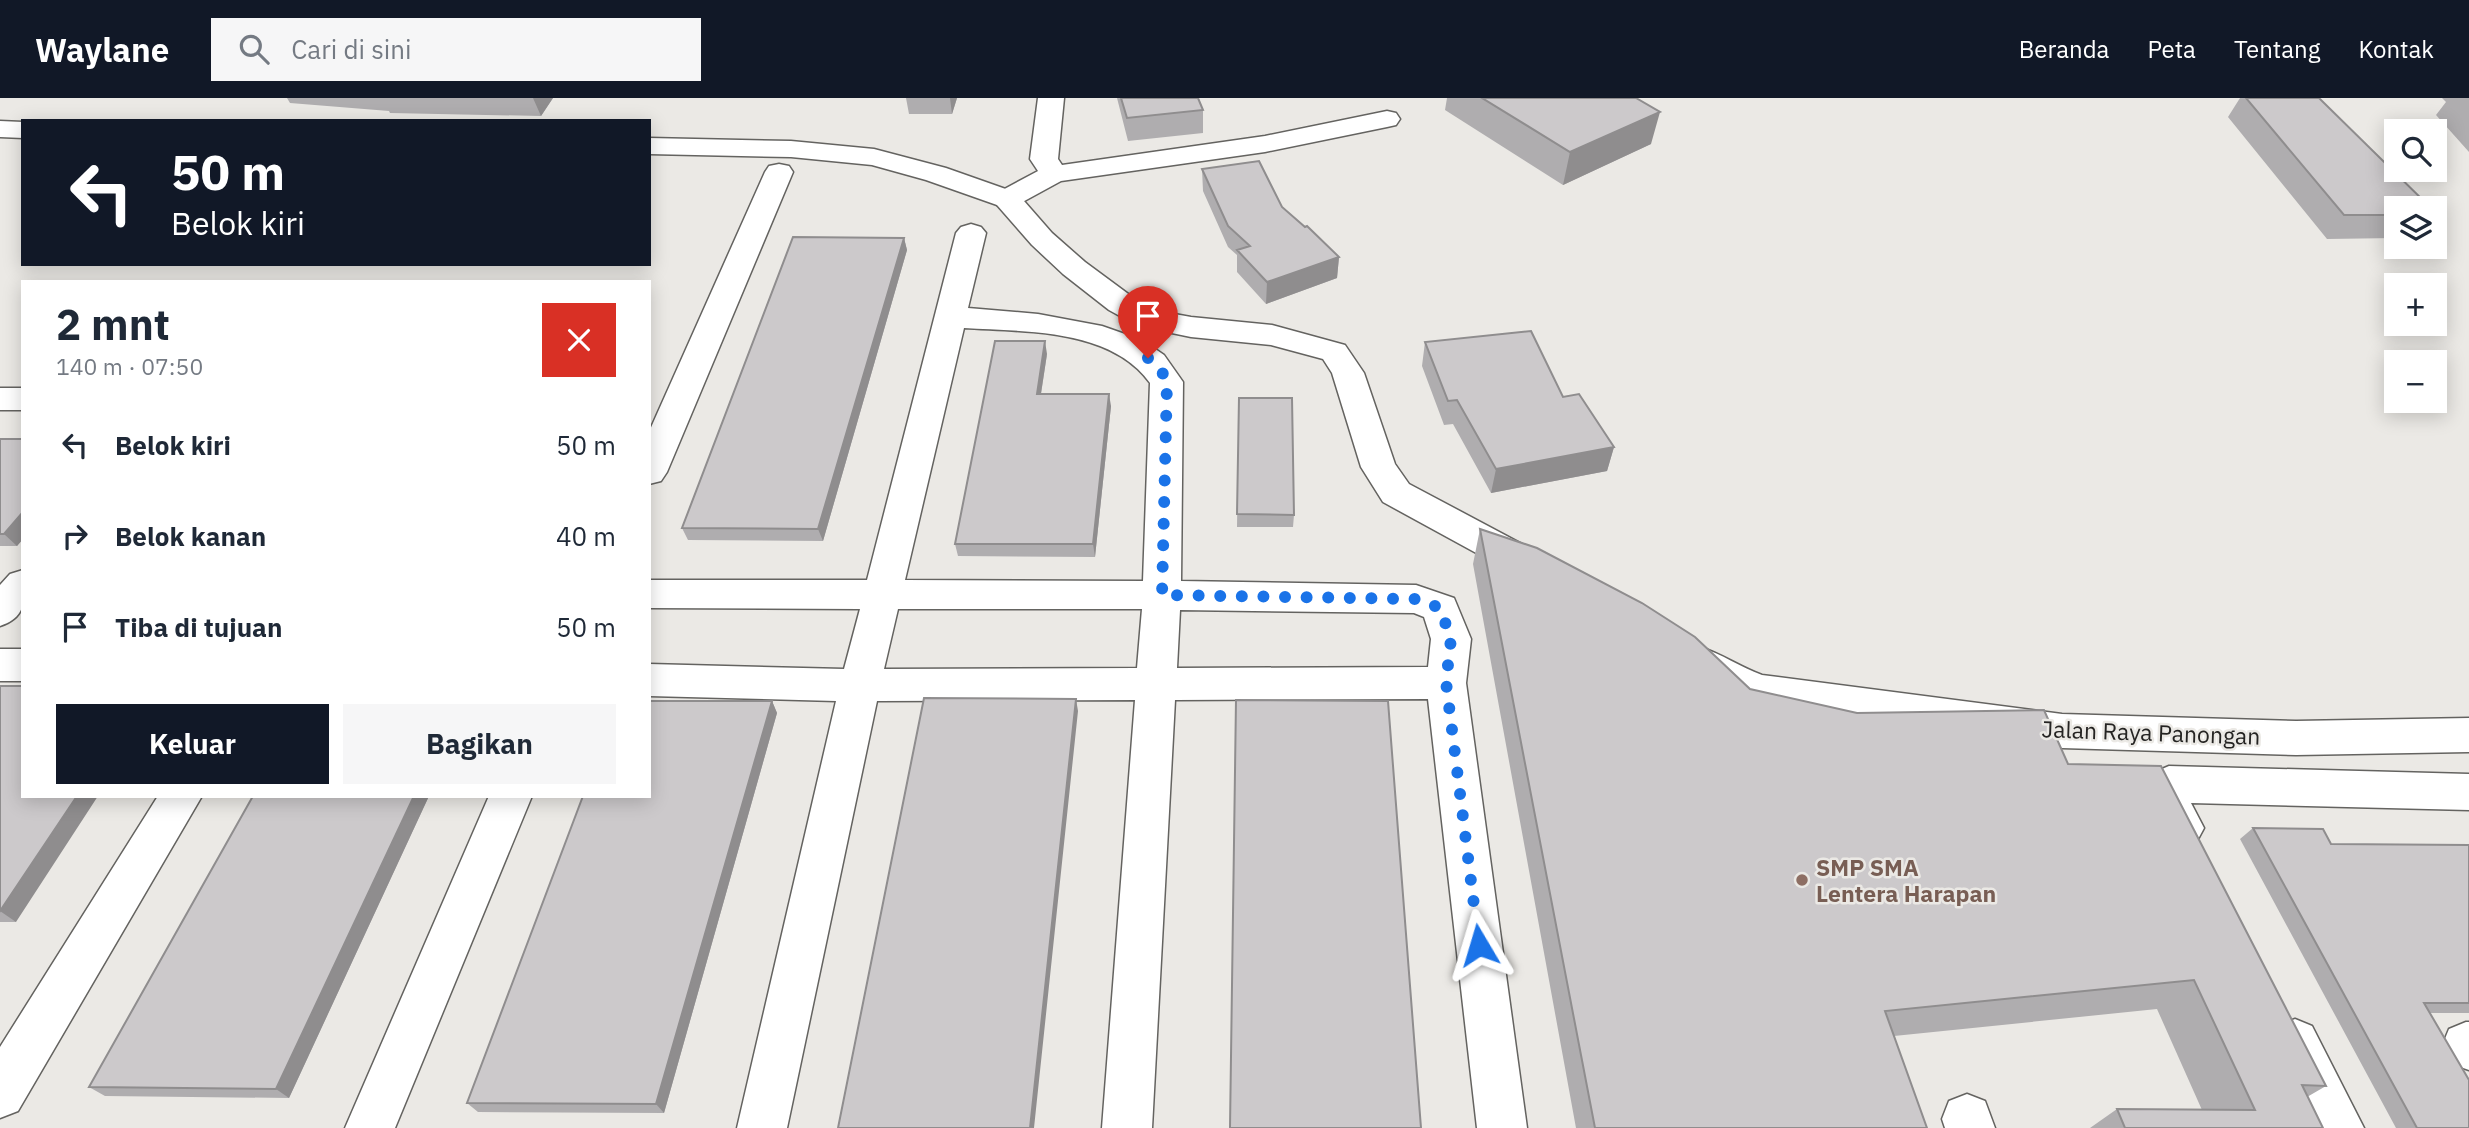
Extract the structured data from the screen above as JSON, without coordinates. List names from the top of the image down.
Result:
{
  "streets": {
    "street": ["Jalan Raya Panongan"]
  },
  "places": ["SMP SMA Lentera Harapan"],
  "page": {
    "header": "Waylane",
    "search": "Cari di sini",
    "nav": [
      "Beranda",
      "Peta",
      "Tentang",
      "Kontak"
    ],
    "map_buttons": ["+", "−"],
    "turn": ["50 m", "Belok kiri"],
    "heading": ["2 mnt", "140 m · 07:50"],
    "list": [
      {
        "name": "Belok kiri",
        "value": "50 m"
      },
      {
        "name": "Belok kanan",
        "value": "40 m"
      },
      {
        "name": "Tiba di tujuan",
        "value": "50 m"
      }
    ],
    "buttons": ["Keluar", "Bagikan"]
  }
}
